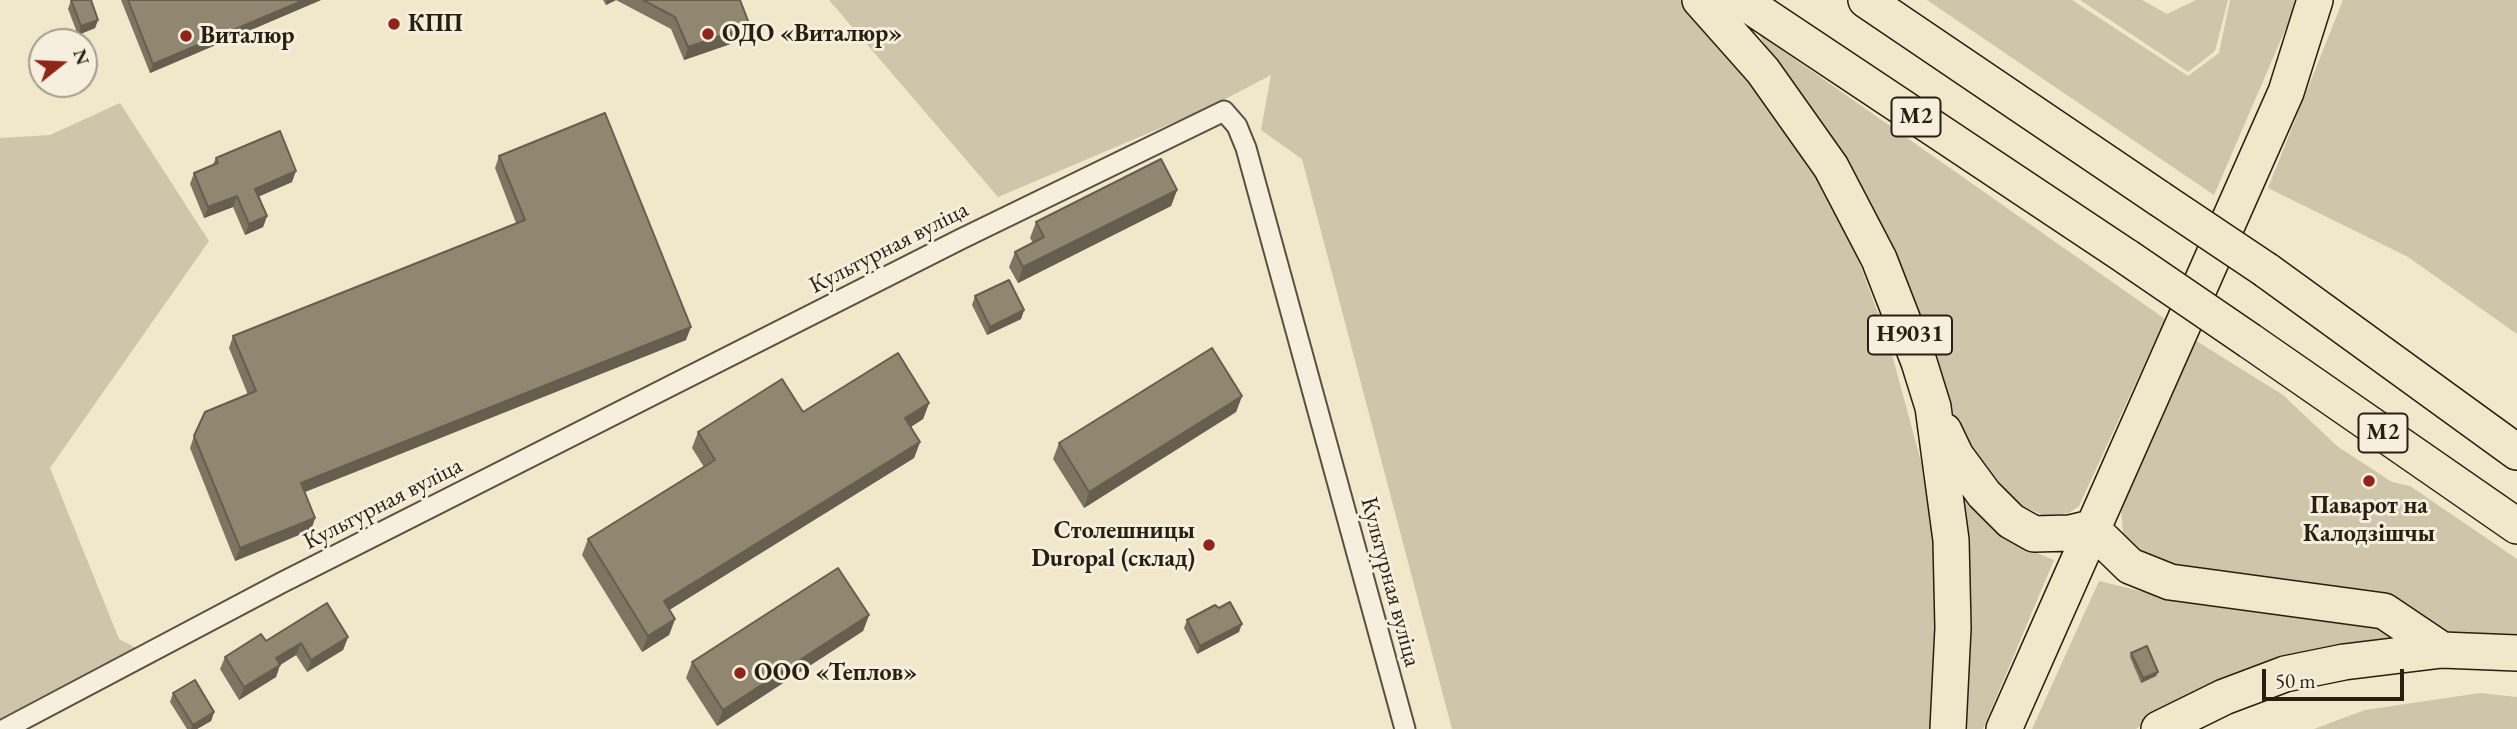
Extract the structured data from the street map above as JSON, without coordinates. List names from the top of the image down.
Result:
{
  "streets": {
    "highway": ["М2", "Н9031"],
    "street": ["Культурная вуліца"]
  },
  "places": [
    "КПП",
    "ОДО «Виталюр»",
    "Виталюр",
    "Паварот на Калодзішчы",
    "Столешницы Duropal (склад)",
    "ООО «Теплов»"
  ],
  "scale_bar": "50 m",
  "north": "right"
}
